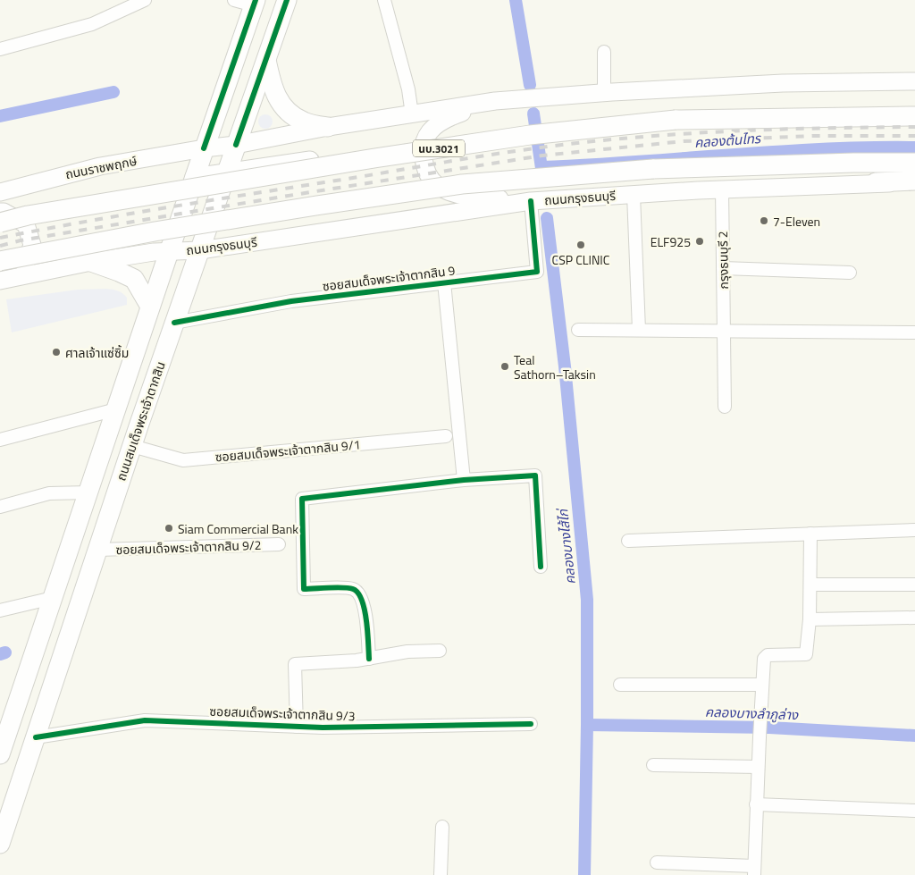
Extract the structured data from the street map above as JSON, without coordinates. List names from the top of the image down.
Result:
{
  "streets": {
    "main road": [
      "นบ.3021",
      "ถนนราชพฤกษ์",
      "ถนนกรุงธนบุรี",
      "ถนนสมเด็จพระเจ้าตากสิน"
    ],
    "street": [
      "กรุงธนบุรี 2",
      "ซอยสมเด็จพระเจ้าตากสิน 9",
      "ซอยสมเด็จพระเจ้าตากสิน 9/1",
      "ซอยสมเด็จพระเจ้าตากสิน 9/2",
      "ซอยสมเด็จพระเจ้าตากสิน 9/3"
    ]
  },
  "crossings": [
    ["นบ.3021", "ถนนสมเด็จพระเจ้าตากสิน"],
    ["ถนนราชพฤกษ์", "ถนนสมเด็จพระเจ้าตากสิน"],
    ["ถนนกรุงธนบุรี", "กรุงธนบุรี 2"],
    ["ถนนกรุงธนบุรี", "ซอยสมเด็จพระเจ้าตากสิน 9"],
    ["ถนนกรุงธนบุรี", "ถนนสมเด็จพระเจ้าตากสิน"],
    ["ซอยสมเด็จพระเจ้าตากสิน 9", "ถนนสมเด็จพระเจ้าตากสิน"],
    ["ถนนสมเด็จพระเจ้าตากสิน", "ซอยสมเด็จพระเจ้าตากสิน 9/1"],
    ["ถนนสมเด็จพระเจ้าตากสิน", "ซอยสมเด็จพระเจ้าตากสิน 9/2"],
    ["ถนนสมเด็จพระเจ้าตากสิน", "ซอยสมเด็จพระเจ้าตากสิน 9/3"]
  ],
  "water": ["คลองต้นไทร", "คลองบางไส้ไก่", "คลองบางลำภูล่าง"],
  "places": [
    "7-Eleven",
    "ELF925",
    "CSP CLINIC",
    "ศาลเจ้าแซ่ซิ้ม",
    "Teal Sathorn–Taksin",
    "Siam Commercial Bank"
  ]
}
